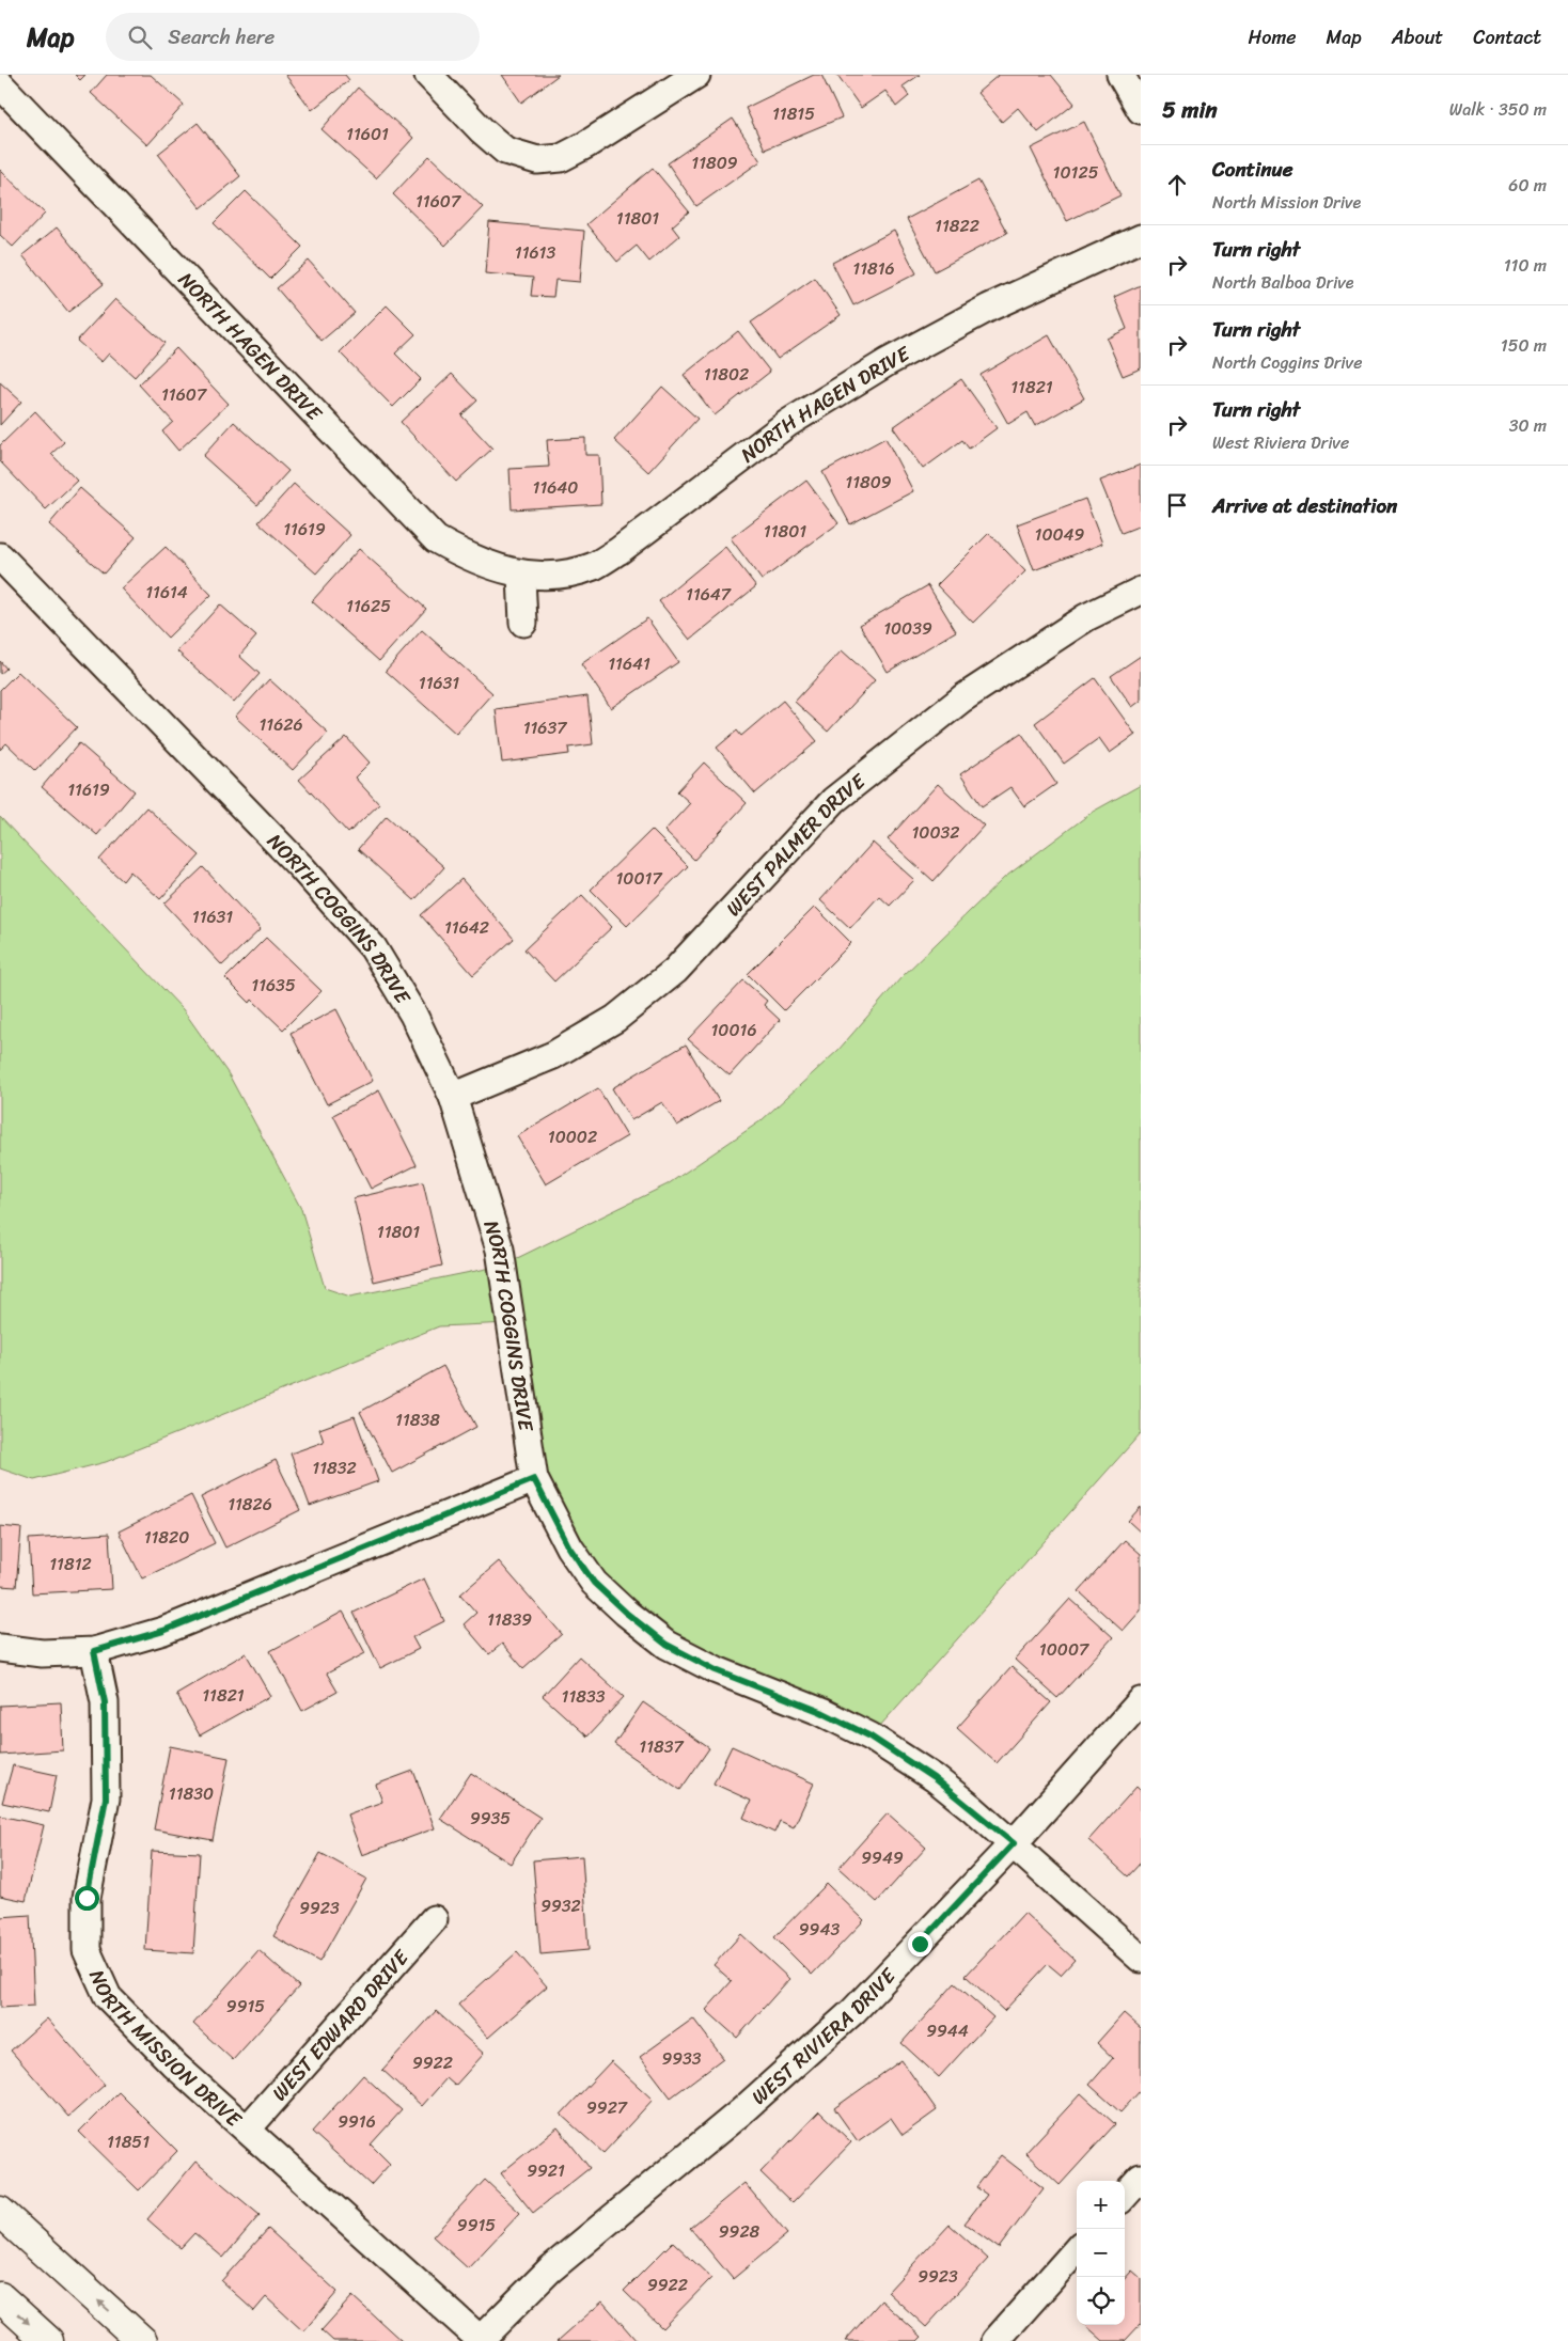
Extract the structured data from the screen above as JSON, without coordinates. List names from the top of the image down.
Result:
{
  "streets": {
    "street": [
      "NORTH HAGEN DRIVE",
      "WEST PALMER DRIVE",
      "NORTH COGGINS DRIVE",
      "WEST EDWARD DRIVE",
      "WEST RIVIERA DRIVE",
      "NORTH MISSION DRIVE"
    ]
  },
  "crossings": [
    ["WEST PALMER DRIVE", "NORTH COGGINS DRIVE"],
    ["NORTH COGGINS DRIVE", "WEST RIVIERA DRIVE"],
    ["WEST EDWARD DRIVE", "NORTH MISSION DRIVE"],
    ["WEST RIVIERA DRIVE", "NORTH MISSION DRIVE"]
  ],
  "house_numbers": [
    "11815",
    "11601",
    "11809",
    "10125",
    "11607",
    "11801",
    "11822",
    "11613",
    "11816",
    "11802",
    "11821",
    "11607",
    "11809",
    "11640",
    "11619",
    "11801",
    "10049",
    "11614",
    "11647",
    "11625",
    "10039",
    "11641",
    "11631",
    "11626",
    "11637",
    "11619",
    "10032",
    "10017",
    "11631",
    "11642",
    "11635",
    "10016",
    "10002",
    "11801",
    "11838",
    "11832",
    "11826",
    "11820",
    "11812",
    "11839",
    "10007",
    "11821",
    "11833",
    "11837",
    "11830",
    "9935",
    "9949",
    "9932",
    "9923",
    "9943",
    "9915",
    "9944",
    "9933",
    "9922",
    "9927",
    "9916",
    "11851",
    "9921",
    "9915",
    "9928",
    "9923",
    "9922"
  ],
  "page": {
    "header": "Map",
    "search": "Search here",
    "nav": [
      "Home",
      "Map",
      "About",
      "Contact"
    ],
    "heading": ["5 min", "Walk · 350 m"],
    "list": [
      ["Continue", "North Mission Drive", "60 m"],
      ["Turn right", "North Balboa Drive", "110 m"],
      ["Turn right", "North Coggins Drive", "150 m"],
      ["Turn right", "West Riviera Drive", "30 m"],
      "Arrive at destination"
    ],
    "map_buttons": ["+", "−"]
  }
}
